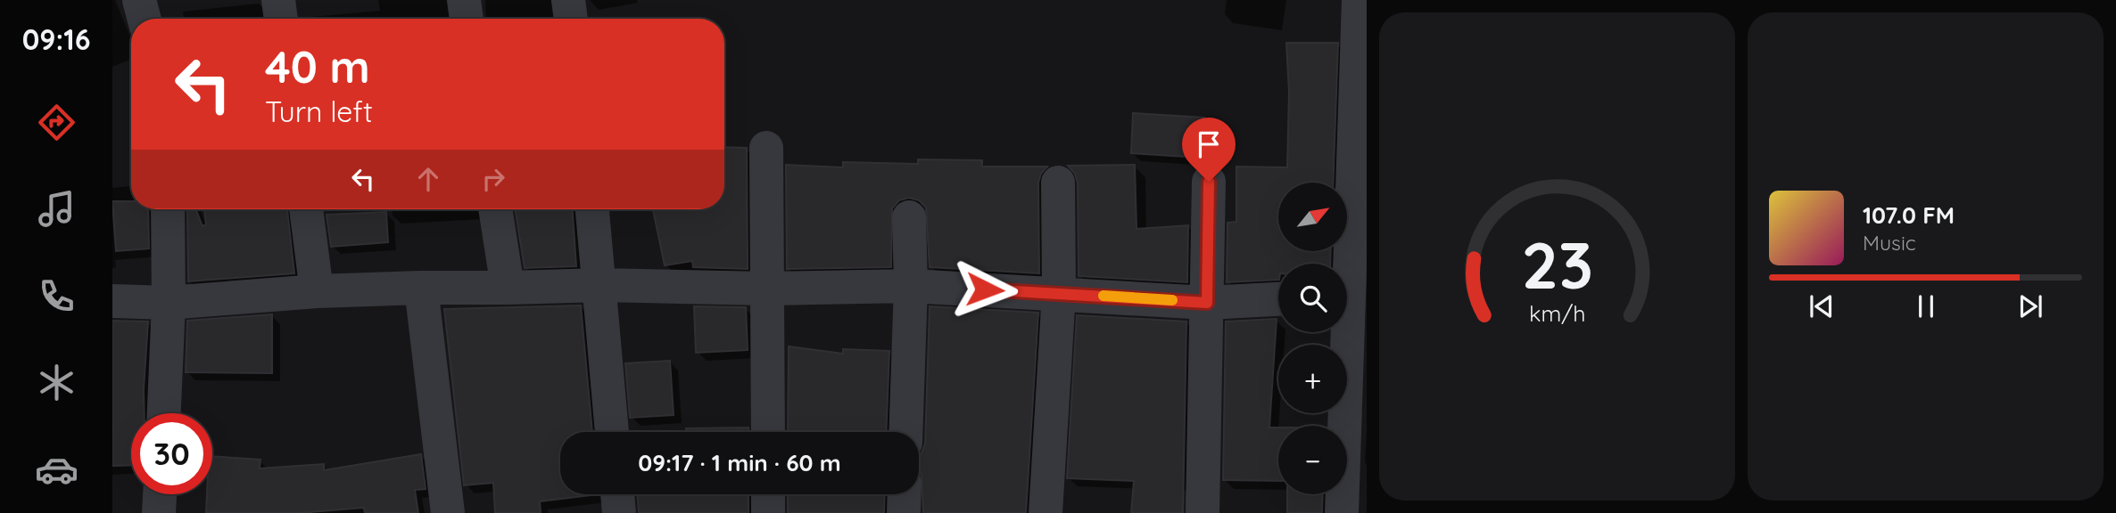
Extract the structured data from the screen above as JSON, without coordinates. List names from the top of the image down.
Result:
{
  "north": "top right",
  "page": {
    "tabs": "09:16",
    "turn": ["40 m", "Turn left"],
    "map_buttons": ["+", "−"],
    "song": ["107.0 FM", "Music"],
    "limit": "30",
    "trip": "09:17 · 1 min · 60 m",
    "gauge": ["23", "km/h"]
  }
}
